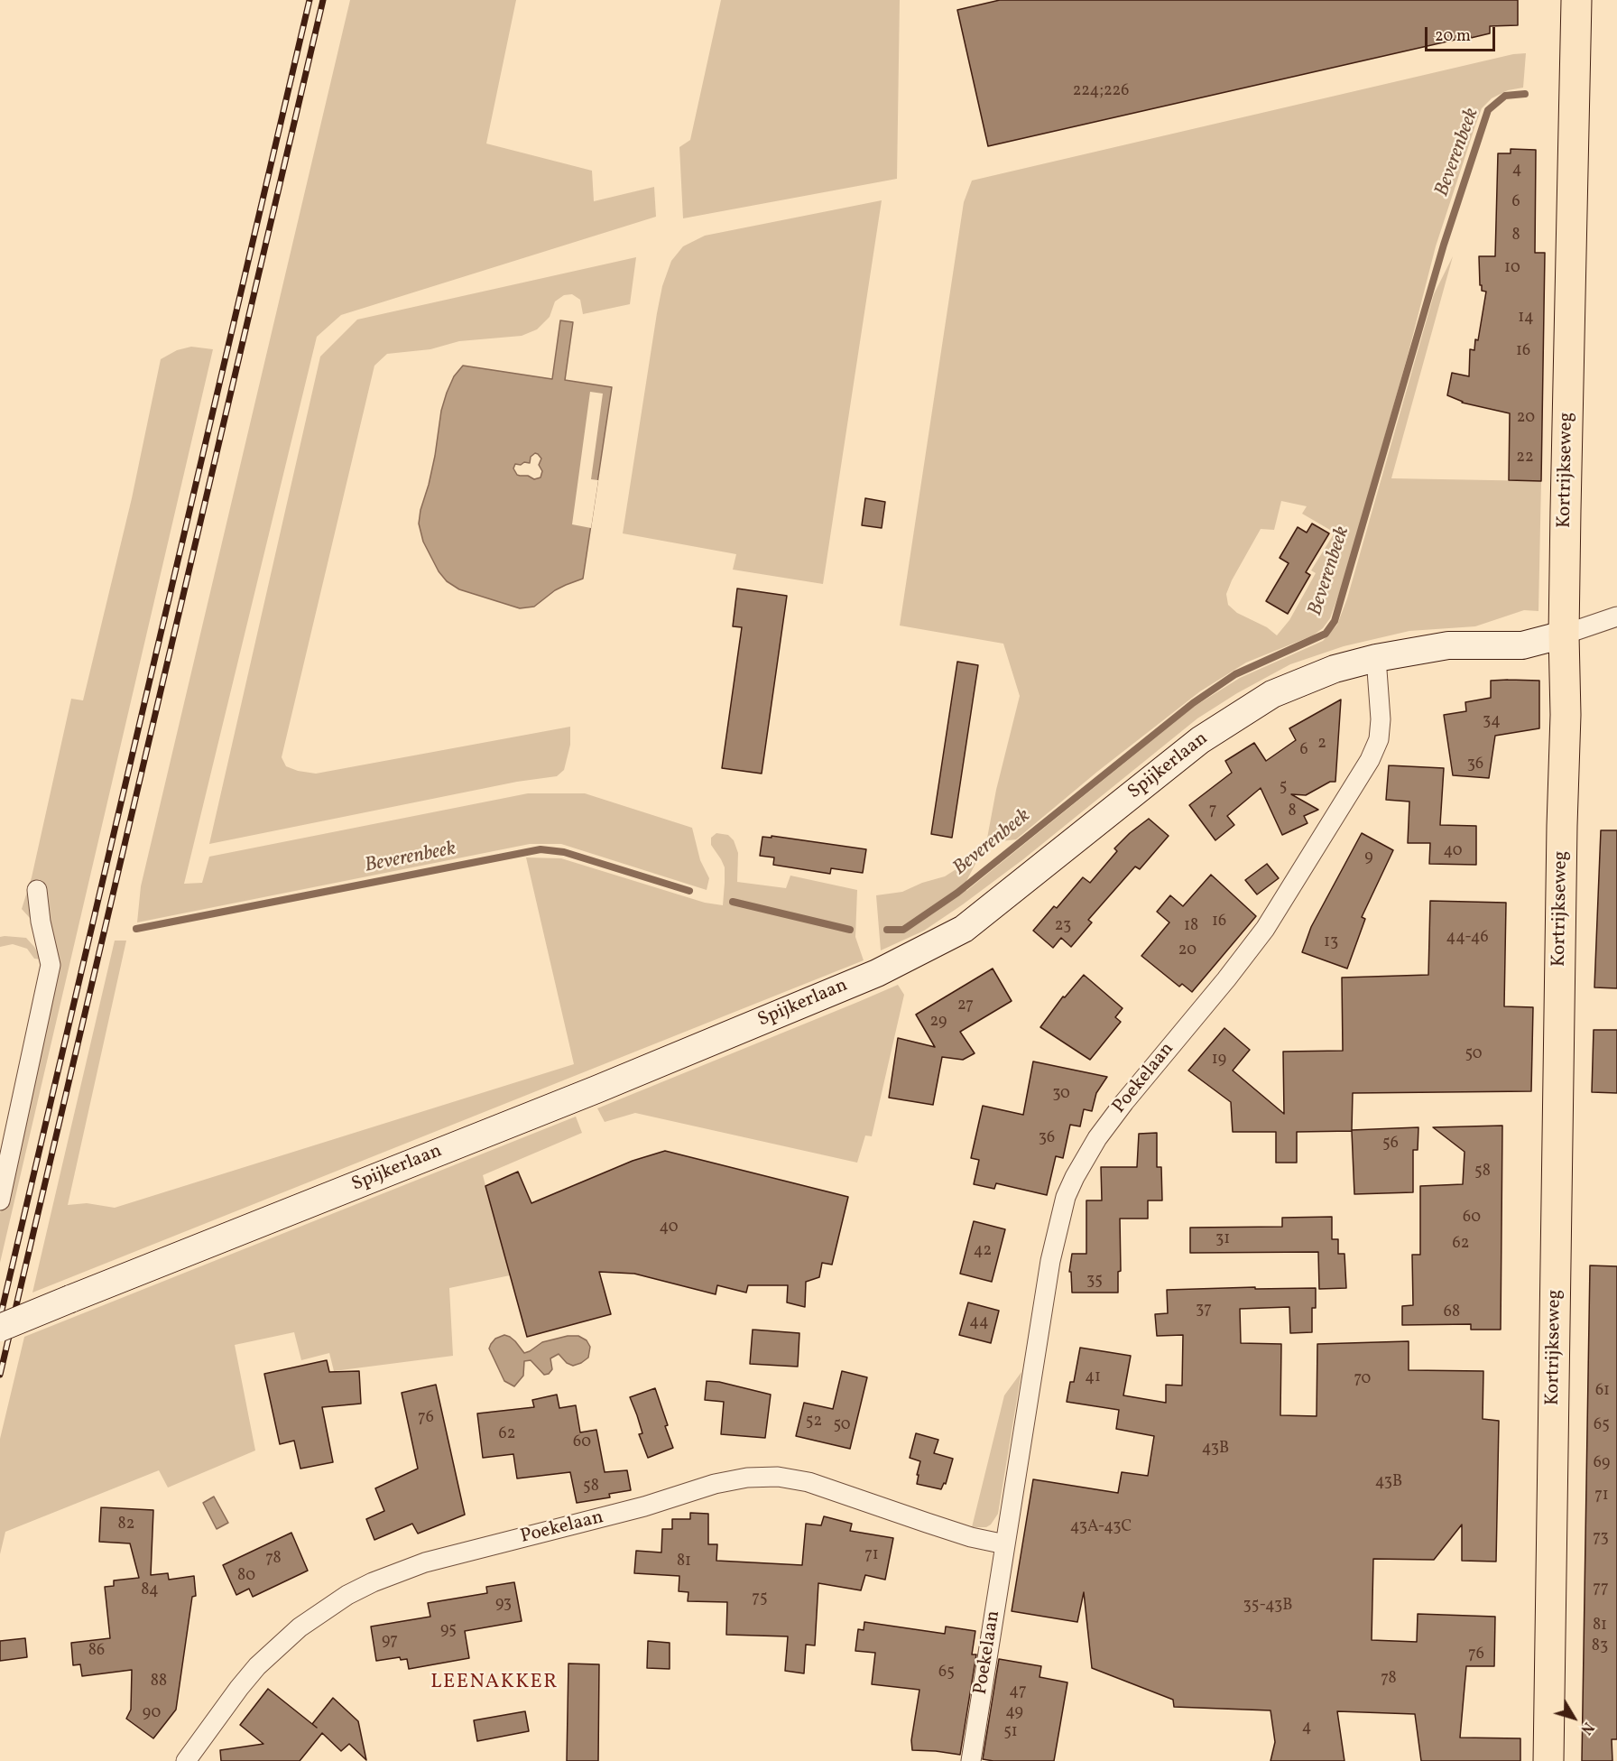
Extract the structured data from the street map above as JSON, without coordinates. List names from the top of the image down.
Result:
{
  "streets": {
    "main road": ["Kortrijkseweg"],
    "street": ["Spijkerlaan", "Poekelaan"]
  },
  "crossings": [
    ["Kortrijkseweg", "Spijkerlaan"],
    ["Spijkerlaan", "Poekelaan"]
  ],
  "districts": ["LEENAKKER"],
  "water": ["Beverenbeek"],
  "house_numbers": [
    "224;226",
    "4",
    "6",
    "8",
    "10",
    "14",
    "16",
    "20",
    "22",
    "34",
    "2",
    "6",
    "36",
    "5",
    "7",
    "8",
    "40",
    "9",
    "16",
    "23",
    "18",
    "44-46",
    "13",
    "20",
    "27",
    "29",
    "50",
    "19",
    "30",
    "36",
    "56",
    "58",
    "60",
    "40",
    "31",
    "62",
    "42",
    "35",
    "37",
    "68",
    "44",
    "41",
    "70",
    "61",
    "76",
    "52",
    "50",
    "65",
    "62",
    "60",
    "43B",
    "69",
    "43B",
    "58",
    "71",
    "82",
    "43A-43C",
    "73",
    "71",
    "78",
    "81",
    "80",
    "77",
    "84",
    "75",
    "93",
    "35-43B",
    "81",
    "95",
    "97",
    "83",
    "86",
    "76",
    "65",
    "78",
    "88",
    "47",
    "49",
    "90",
    "4",
    "51"
  ],
  "scale_bar": "20 m",
  "north": "bottom right"
}
